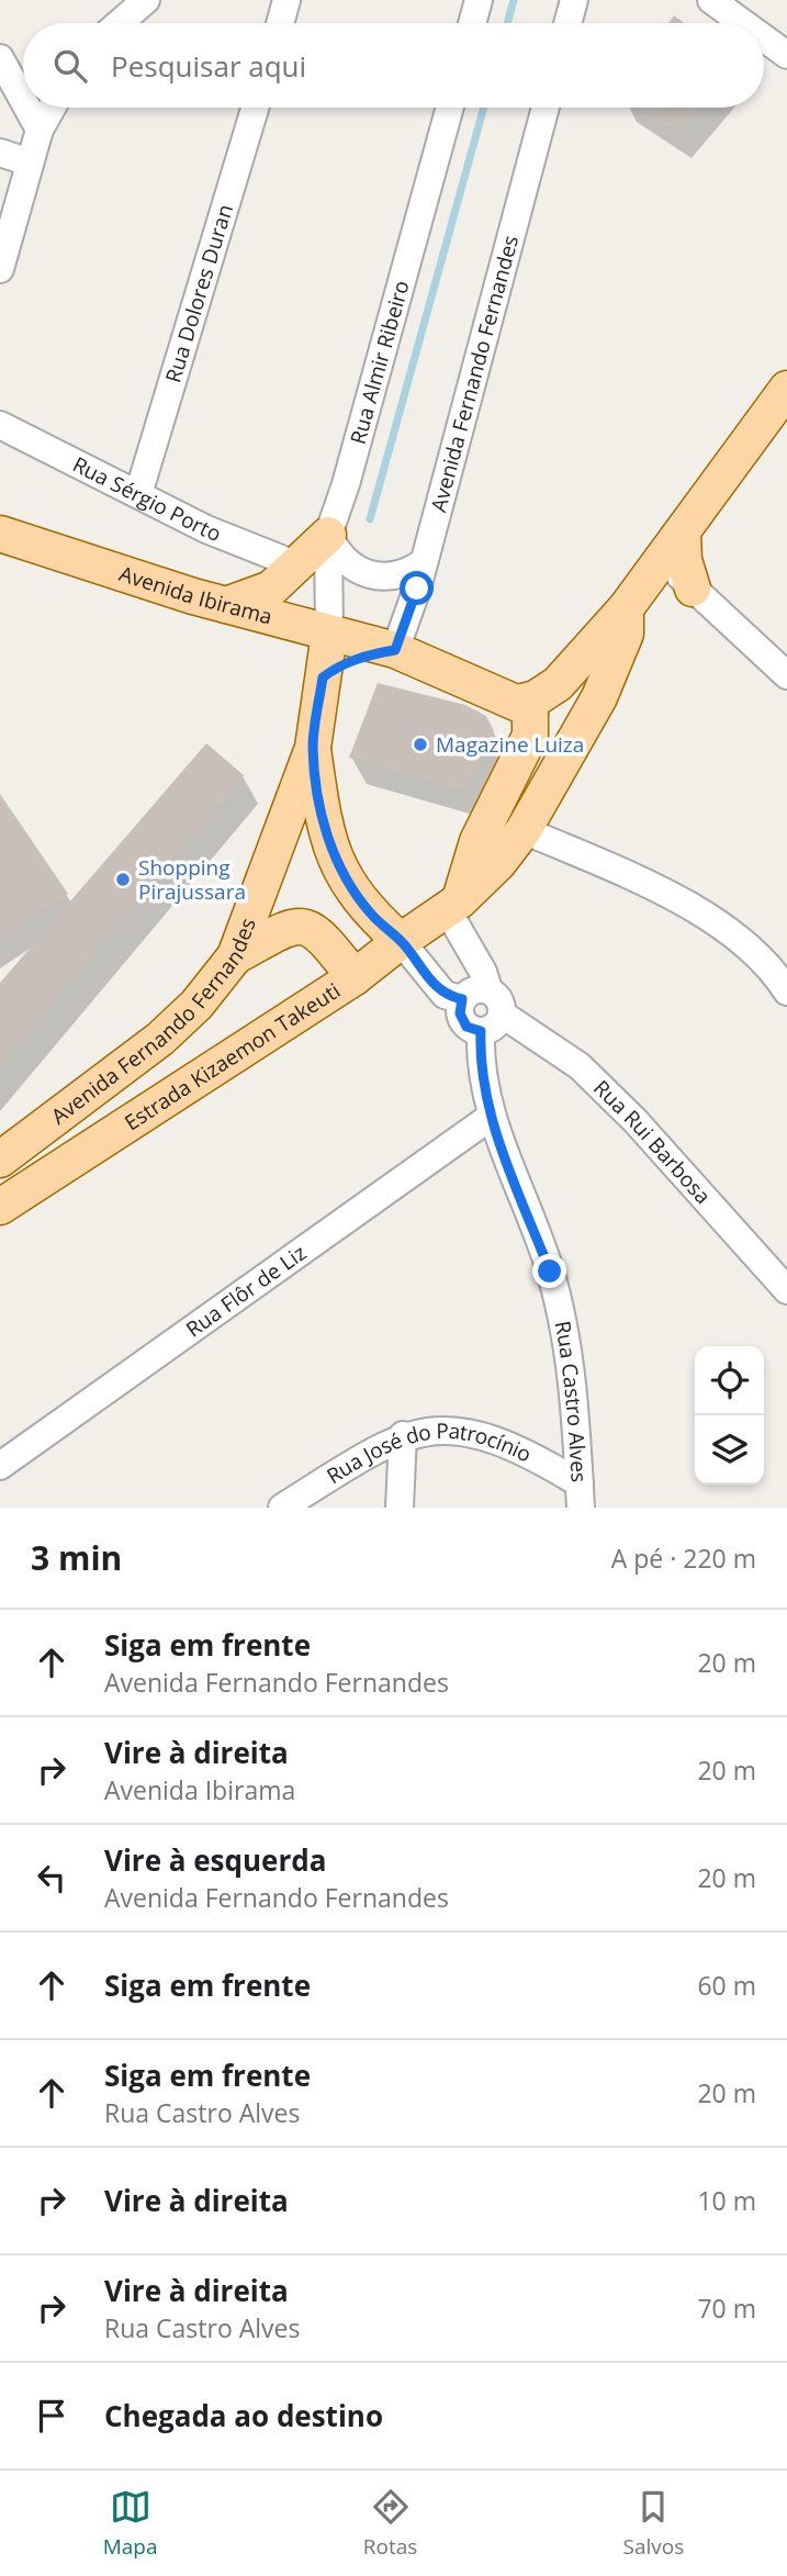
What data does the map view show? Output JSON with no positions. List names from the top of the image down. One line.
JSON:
{"streets":{"main road":["Avenida Fernando Fernandes","Avenida Ibirama","Estrada Kizaemon Takeuti"],"street":["Rua Dolores Duran","Rua Almir Ribeiro","Rua Sérgio Porto","Rua Rui Barbosa","Rua Flôr de Liz","Rua Castro Alves","Rua José do Patrocínio"]},"crossings":[["Rua Dolores Duran","Rua Sérgio Porto"],["Rua Almir Ribeiro","Avenida Fernando Fernandes"],["Rua Almir Ribeiro","Avenida Ibirama"],["Avenida Fernando Fernandes","Avenida Ibirama"],["Rua Rui Barbosa","Rua Castro Alves"],["Rua Flôr de Liz","Rua Castro Alves"],["Rua Castro Alves","Rua José do Patrocínio"]],"places":["Magazine Luiza","Shopping Pirajussara"],"page":{"search":"Pesquisar aqui","heading":["3 min","A pé · 220 m"],"list":[["Siga em frente","Avenida Fernando Fernandes","20 m"],["Vire à direita","Avenida Ibirama","20 m"],["Vire à esquerda","Avenida Fernando Fernandes","20 m"],["Siga em frente","60 m"],["Siga em frente","Rua Castro Alves","20 m"],["Vire à direita","10 m"],["Vire à direita","Rua Castro Alves","70 m"],"Chegada ao destino"],"nav":["Mapa","Rotas","Salvos"]}}
